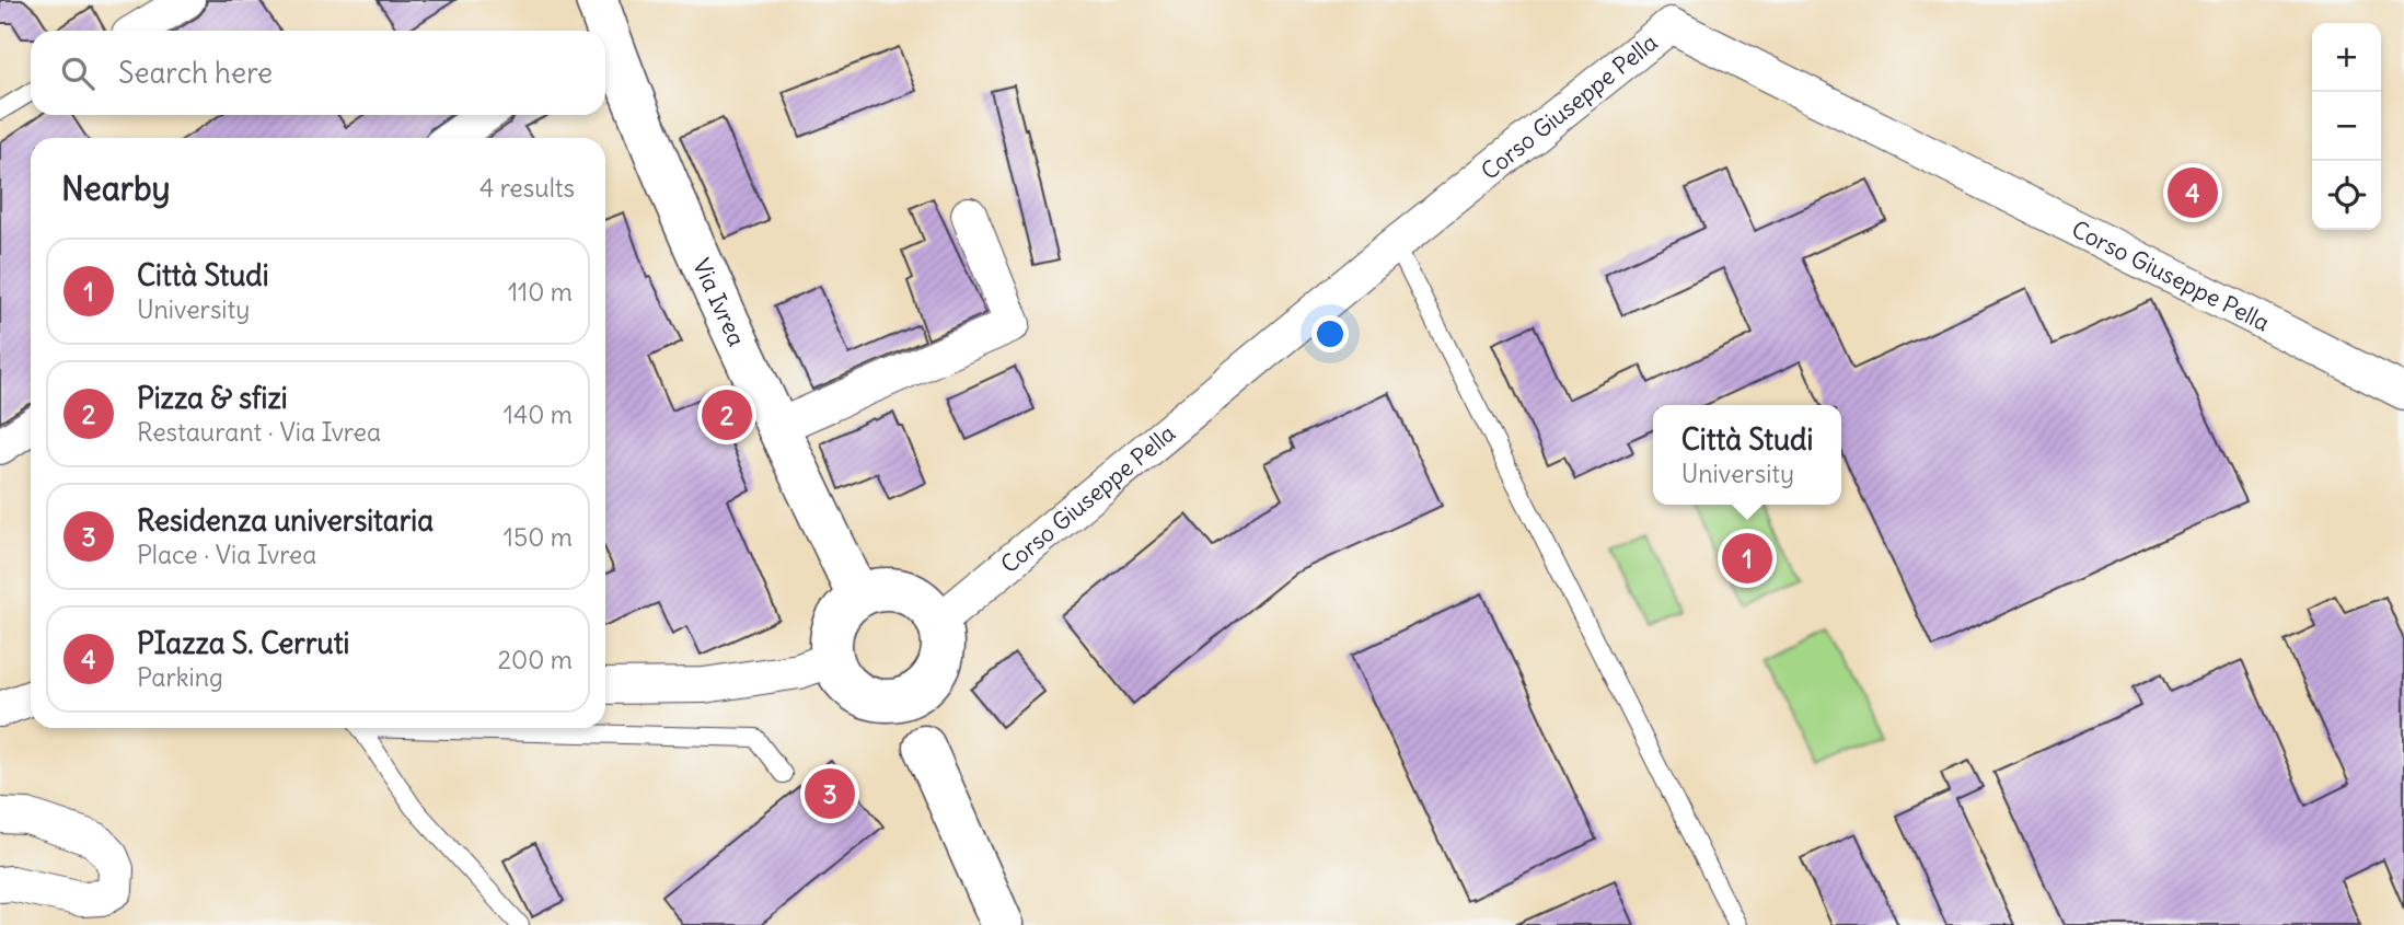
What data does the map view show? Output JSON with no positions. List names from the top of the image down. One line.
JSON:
{"streets":{"main road":["Via Ivrea"],"street":["Corso Giuseppe Pella"]},"page":{"map_buttons":["+","−"],"search":"Search here","heading":["Nearby","4 results"],"pins":["4","2","1","3"],"list":[{"mark":"1","name":"Città Studi","note":"University","value":"110 m"},{"mark":"2","name":"Pizza & sfizi","note":"Restaurant · Via Ivrea","value":"140 m"},{"mark":"3","name":"Residenza universitaria","note":"Place · Via Ivrea","value":"150 m"},{"mark":"4","name":"PIazza S. Cerruti","note":"Parking","value":"200 m"}],"popup":["Città Studi","University"]}}
